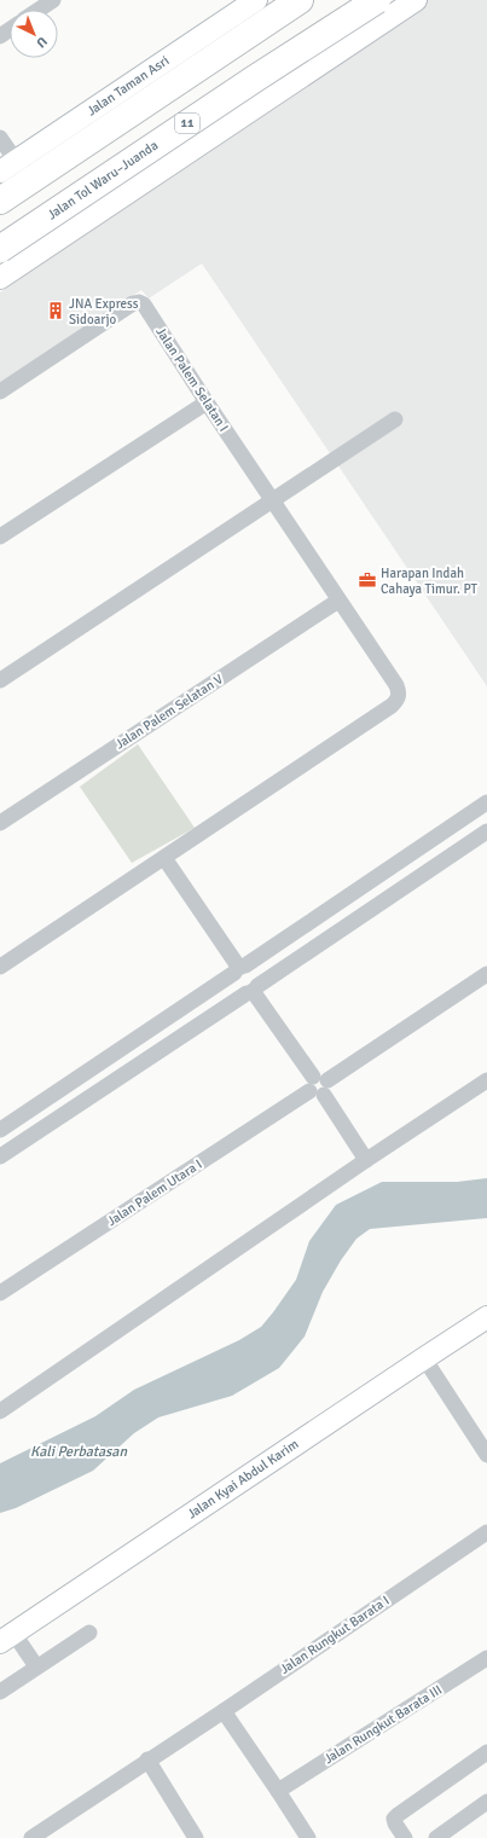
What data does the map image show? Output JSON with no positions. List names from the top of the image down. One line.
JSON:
{"streets":{"highway":["11","Jalan Tol Waru–Juanda"],"main road":["Jalan Taman Asri","Jalan Kyai Abdul Karim"],"street":["Jalan Palem Selatan I","Jalan Palem Selatan V","Jalan Palem Utara I","Jalan Rungkut Barata I","Jalan Rungkut Barata III"]},"crossings":[["Jalan Palem Selatan I","Jalan Palem Selatan V"]],"water":["Kali Perbatasan"],"places":{"building":["JNA Express Sidoarjo"],"office":["Harapan Indah Cahaya Timur. PT"]},"north":"bottom right"}
